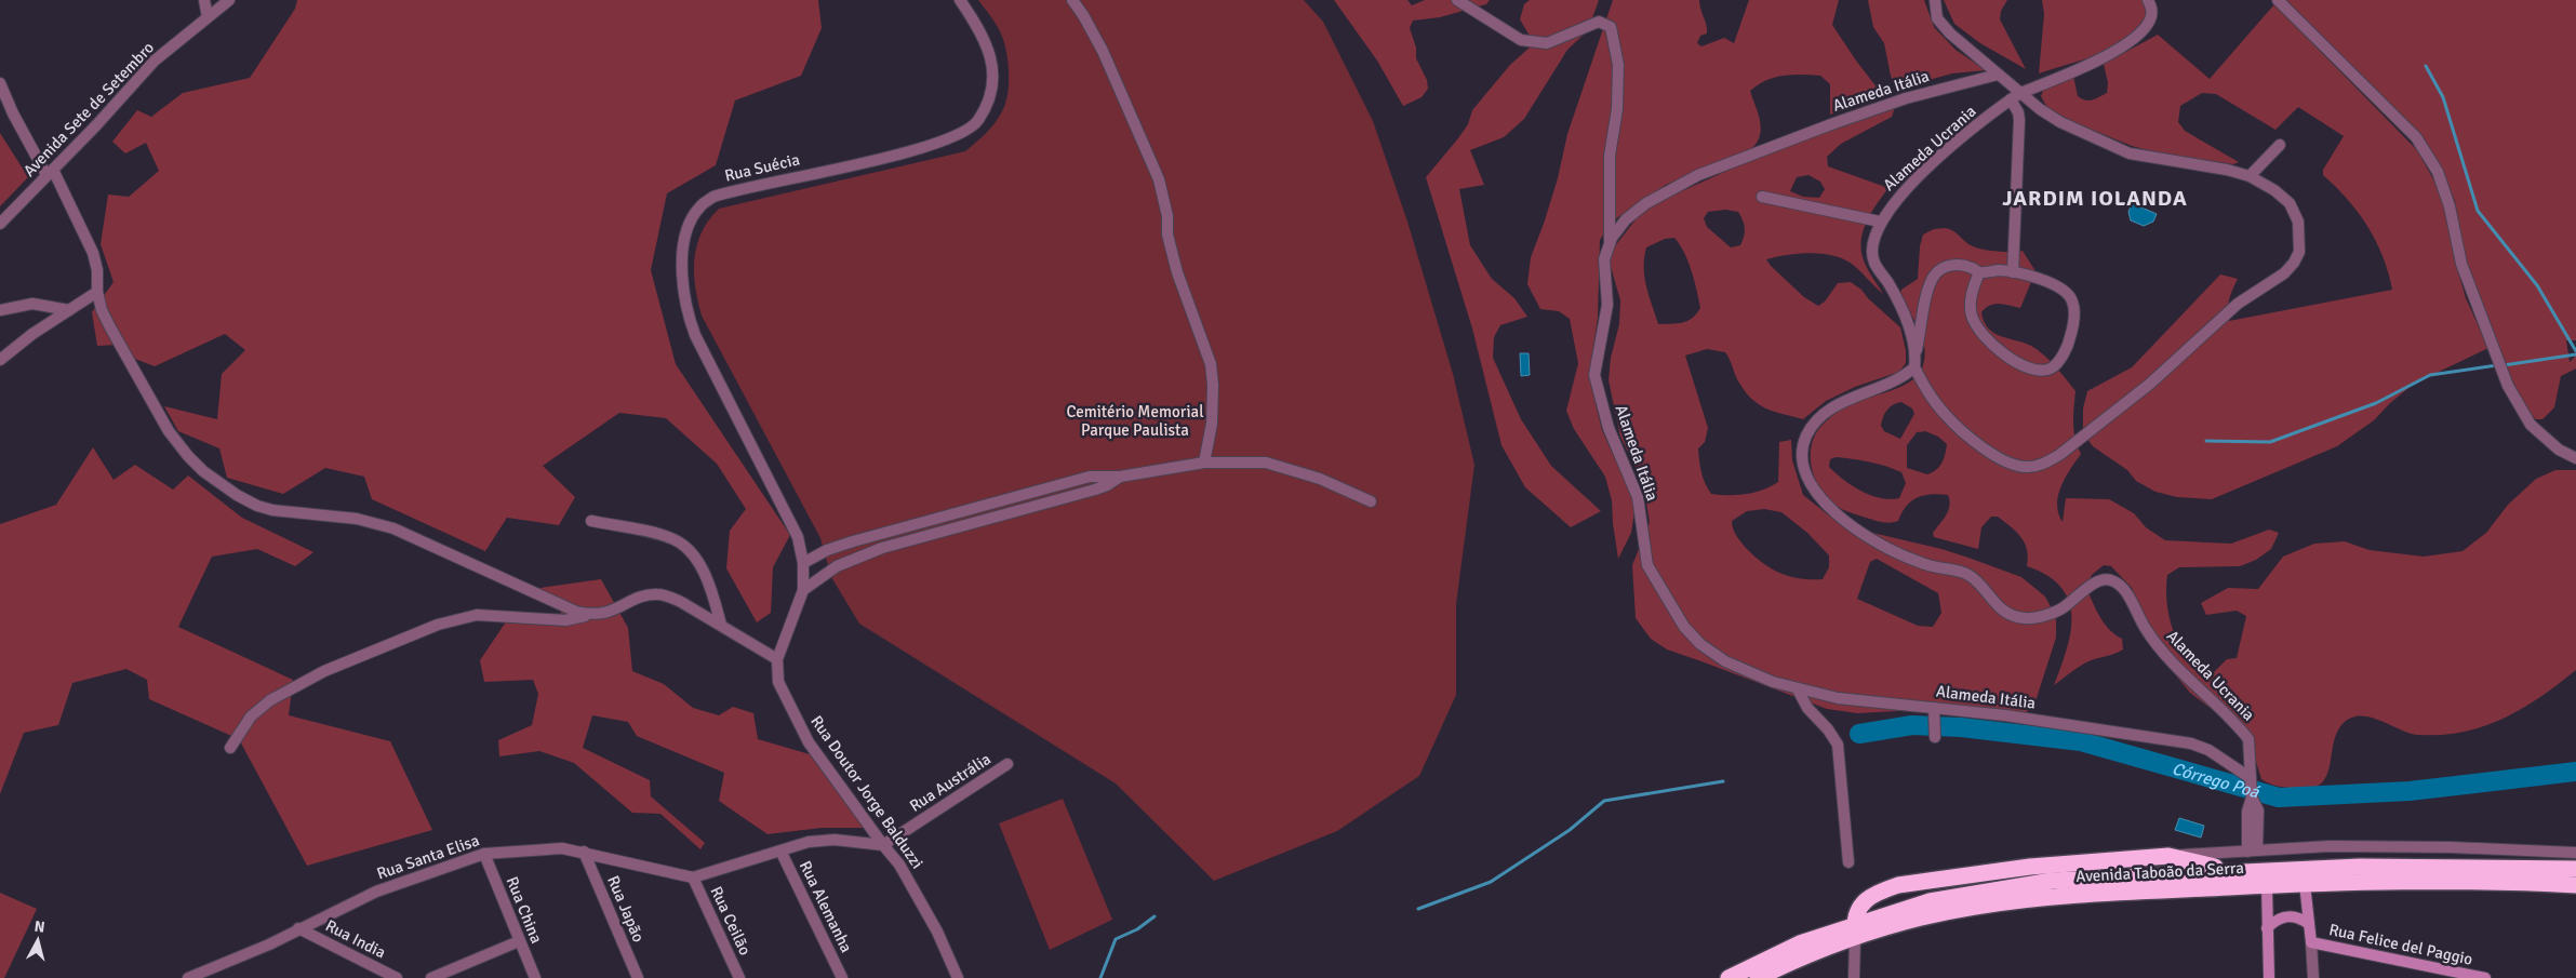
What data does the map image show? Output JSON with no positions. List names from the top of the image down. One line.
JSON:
{"streets":{"highway":["Avenida Taboão da Serra"],"street":["Alameda Itália","Avenida Sete de Setembro","Alameda Ucrania","Rua Suécia","Rua Austrália","Rua Doutor Jorge Balduzzi","Rua Santa Elisa","Rua Alemanha","Rua Japão","Rua China","Rua Ceilão","Rua India","Rua Felice del Paggio"]},"crossings":[["Alameda Itália","Alameda Ucrania"],["Rua Suécia","Rua Doutor Jorge Balduzzi"],["Rua Austrália","Rua Doutor Jorge Balduzzi"],["Rua Santa Elisa","Rua Japão"],["Rua Santa Elisa","Rua China"],["Rua Santa Elisa","Rua Ceilão"],["Rua Santa Elisa","Rua India"]],"districts":["JARDIM IOLANDA"],"water":["Córrego Poá"],"parks":["Cemitério Memorial Parque Paulista"],"north":"top"}
